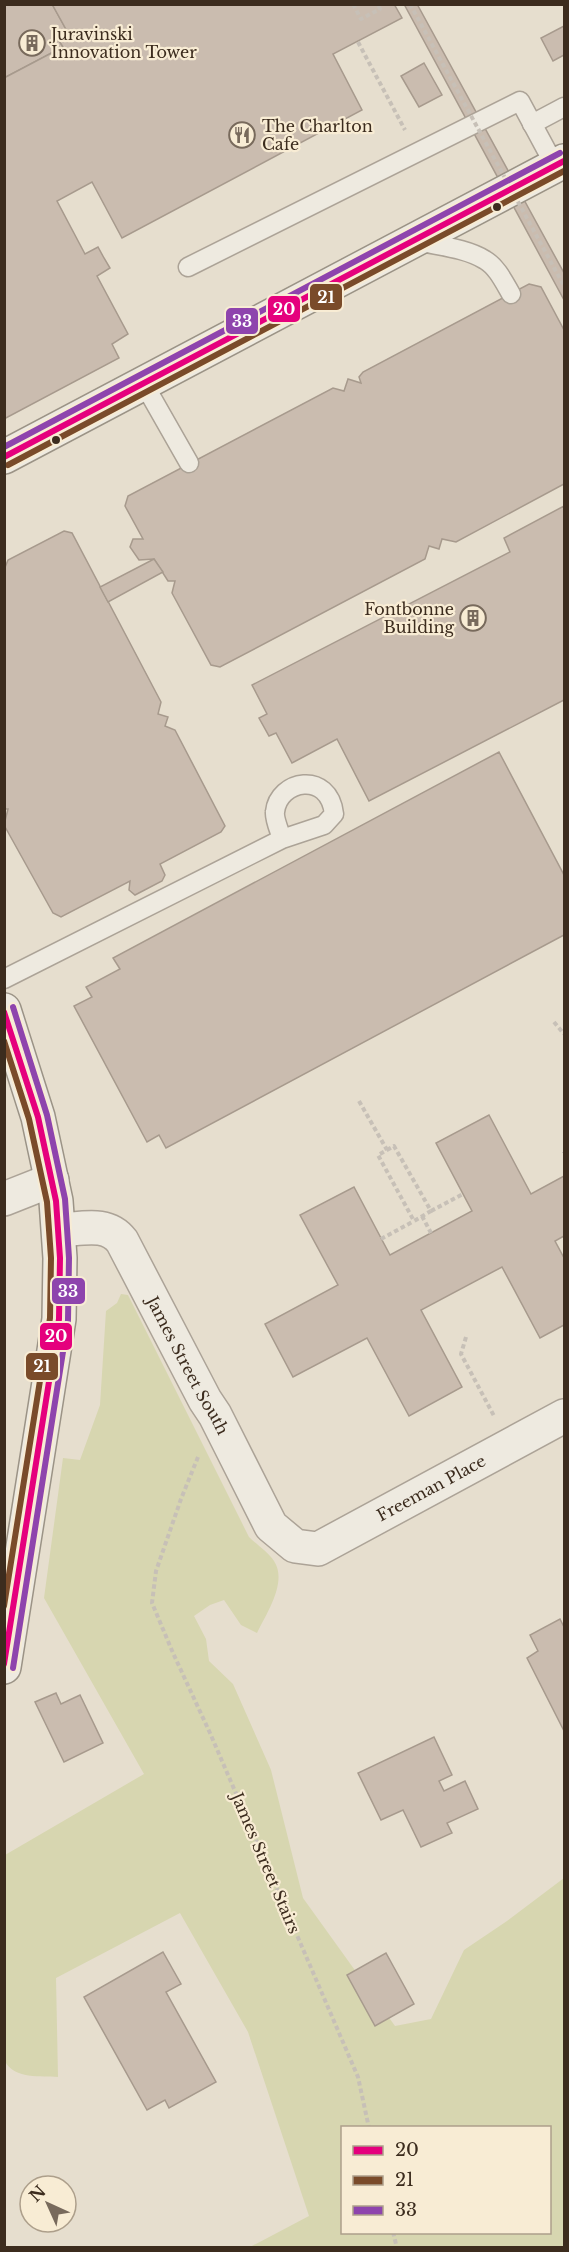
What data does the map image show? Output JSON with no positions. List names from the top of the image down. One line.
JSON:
{"streets":{"main road":["James Street South","Freeman Place"],"path":["James Street Stairs"]},"crossings":[["James Street South","Freeman Place"],["James Street South","James Street Stairs"]],"places":{"building":["Juravinski Innovation Tower","Fontbonne Building"],"restaurant":["The Charlton Cafe"]},"lines":["transit line 33","transit line 20","transit line 21"],"legend":["20","21","33"],"north":"top left"}
